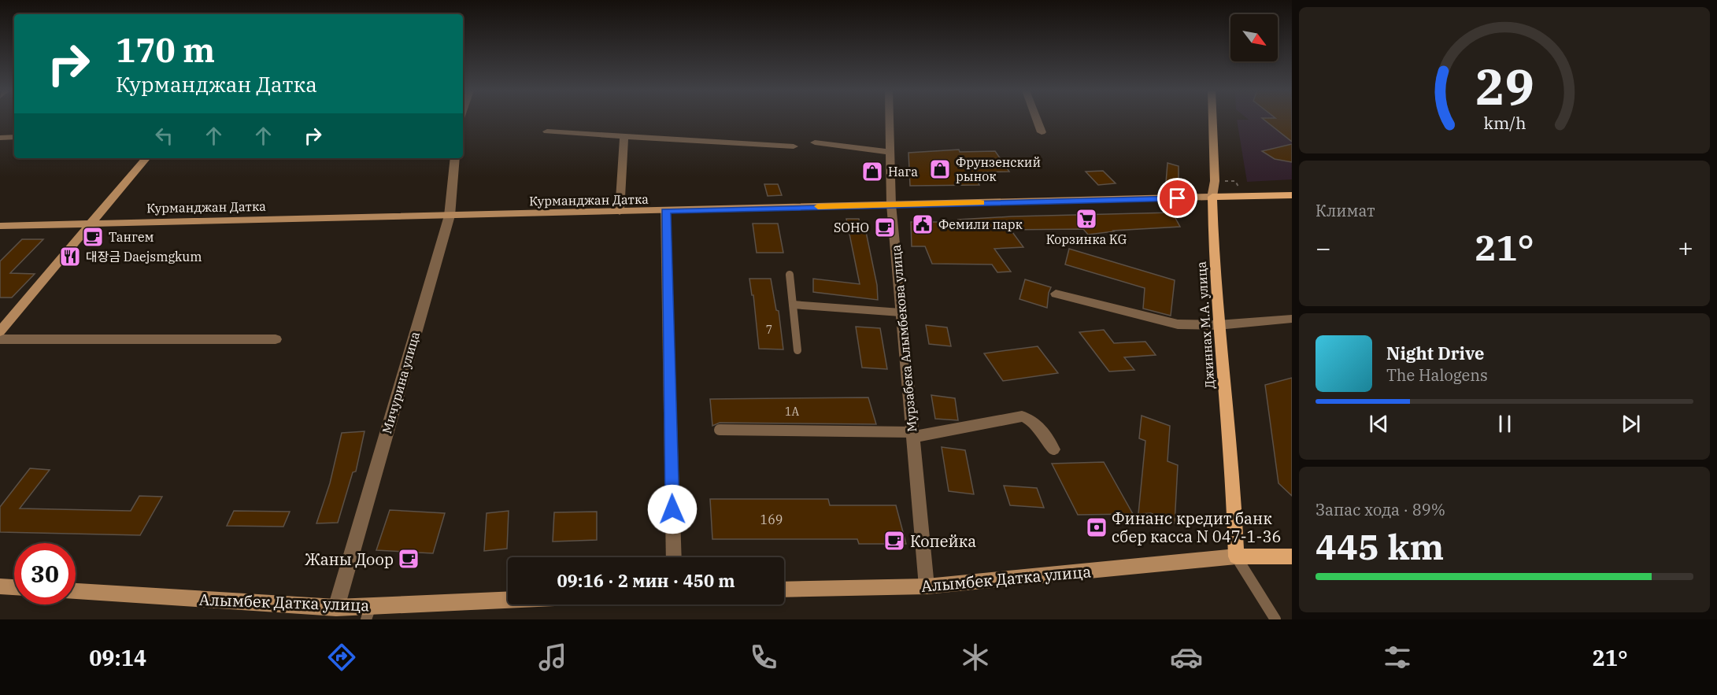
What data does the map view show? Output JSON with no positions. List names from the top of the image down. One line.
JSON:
{"streets":{"main road":["Курманджан Датка","Джиннах М.А. улица","Алымбек Датка улица"],"street":["Мурзабека Алымбекова улица","Мичурина улица"]},"crossings":[["Курманджан Датка","Джиннах М.А. улица"],["Курманджан Датка","Мурзабека Алымбекова улица"],["Курманджан Датка","Мичурина улица"],["Джиннах М.А. улица","Алымбек Датка улица"],["Мурзабека Алымбекова улица","Алымбек Датка улица"],["Мичурина улица","Алымбек Датка улица"]],"places":{"shop":["Фрунзенский рынок","Нага"],"supermarket":["Корзинка KG"],"public building":["Фемили парк"],"cafe":["SOHO","Тангем","Копейка","Жаны Доор"],"restaurant":["대장금 Daejsmgkum"],"bank":["Финанс кредит банк сбер касса N 047-1-36"]},"house_numbers":["7","1А","169"],"north":"bottom right","page":{"turn":["170 m","Курманджан Датка"],"tile":["Климат",["Запас хода · 89%","445 km"]],"heat":["−","21°","+"],"song":["Night Drive","The Halogens"],"limit":"30","trip":"09:16 · 2 мин · 450 m","tabs":["09:14","21°"],"gauge":["29","km/h"]}}
